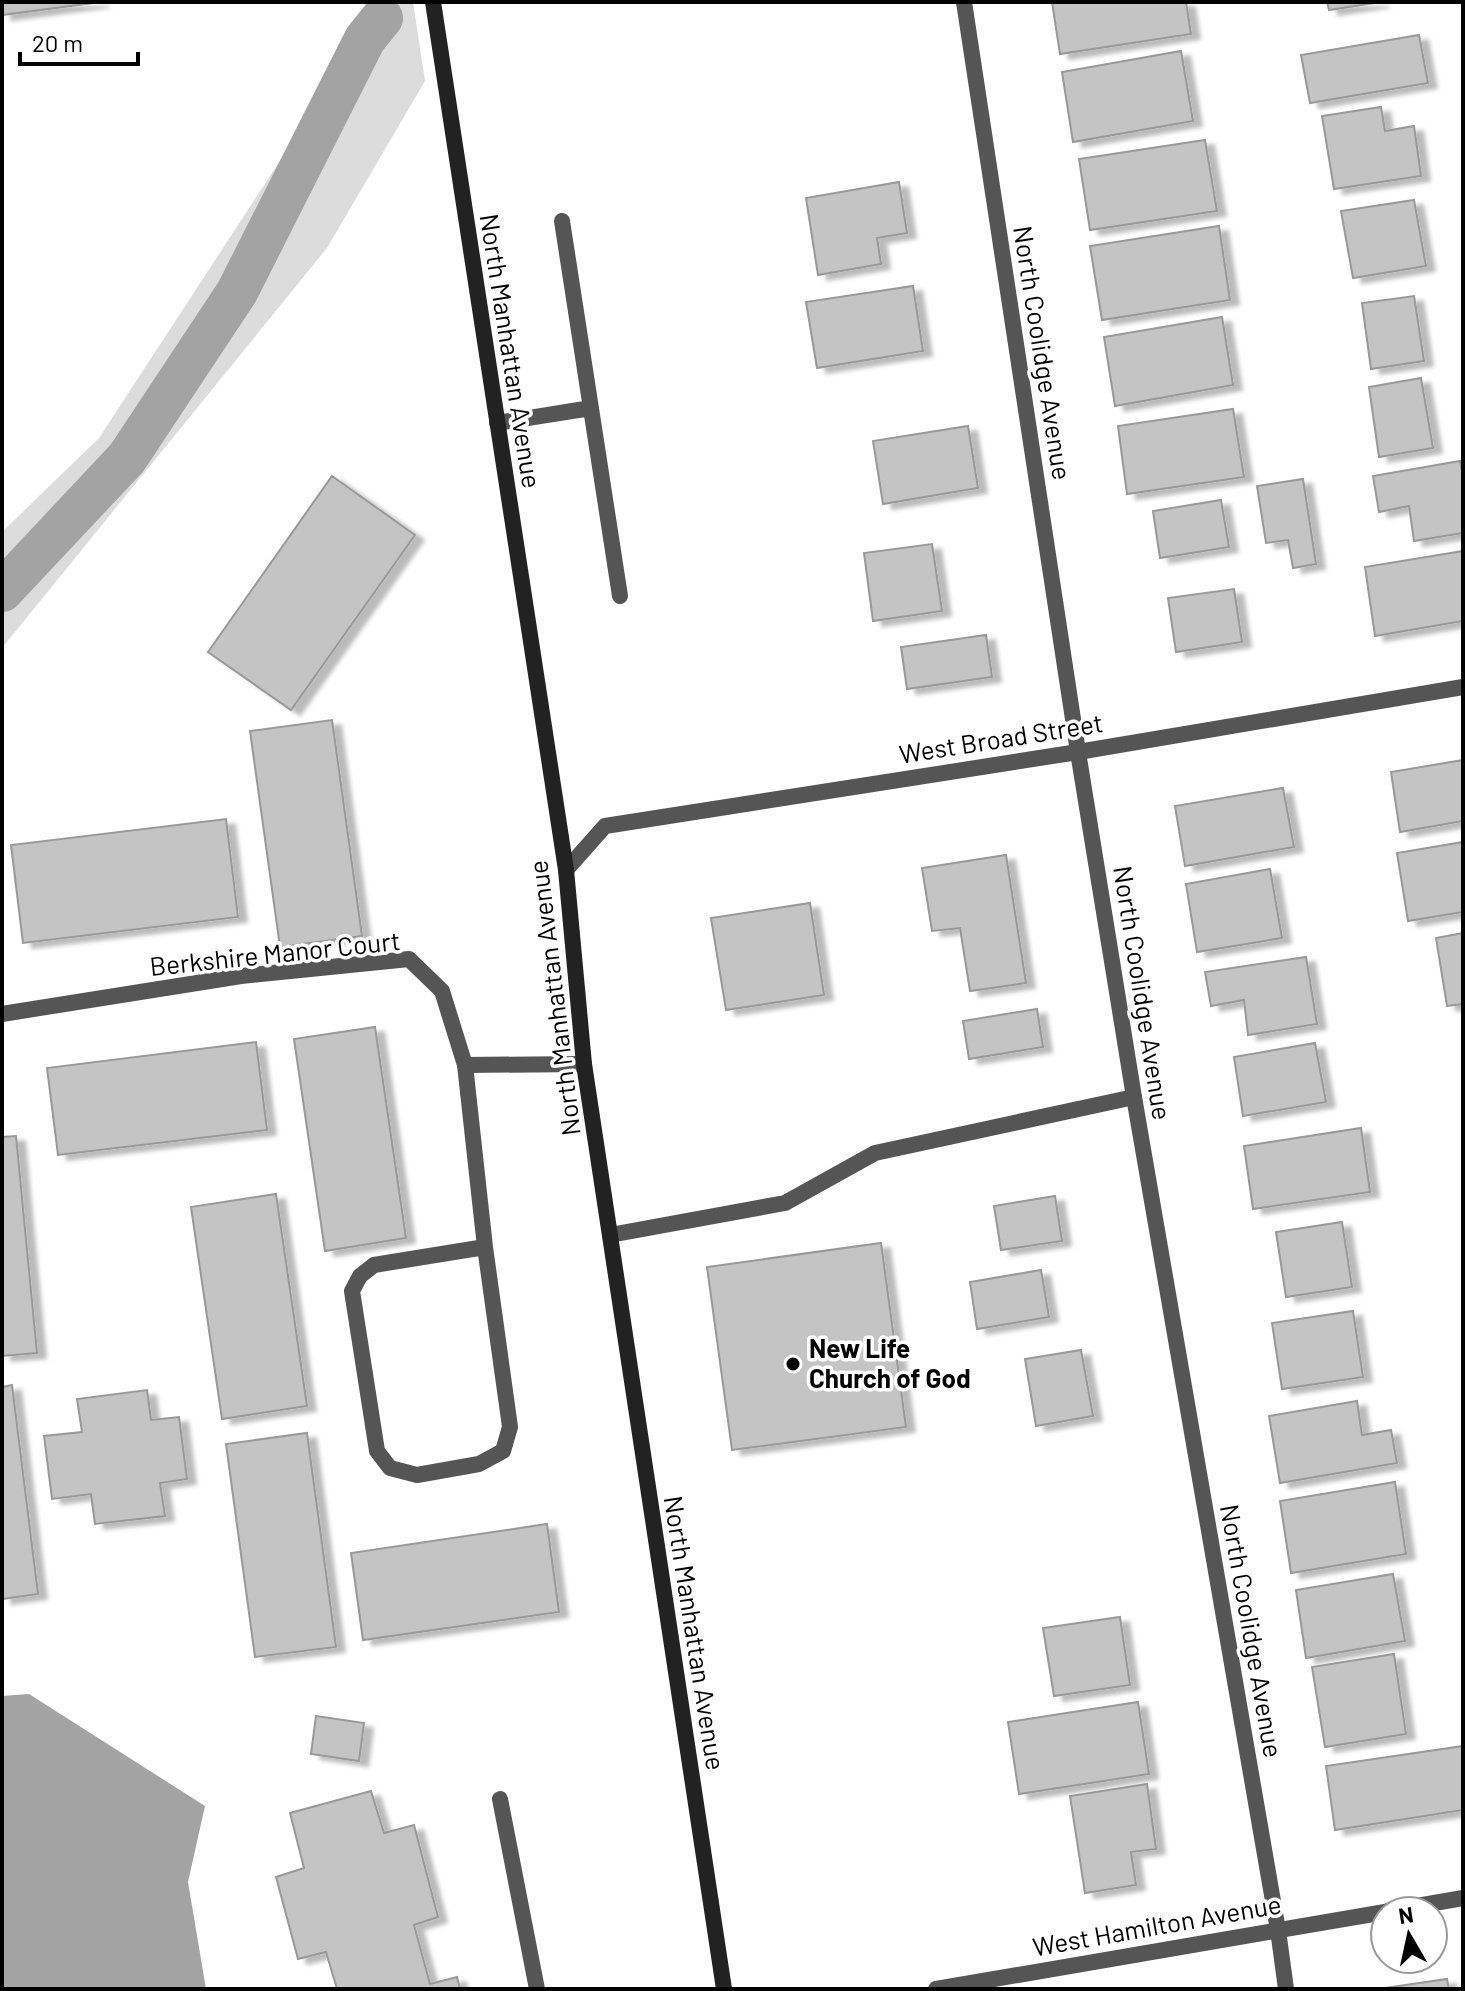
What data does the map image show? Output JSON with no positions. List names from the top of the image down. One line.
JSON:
{"streets":{"street":["North Manhattan Avenue","North Coolidge Avenue","West Broad Street","Berkshire Manor Court","West Hamilton Avenue"]},"crossings":[["North Manhattan Avenue","West Broad Street"],["North Coolidge Avenue","West Broad Street"],["North Coolidge Avenue","West Hamilton Avenue"]],"places":["New Life Church of God"],"scale_bar":"20 m","north":"top"}
